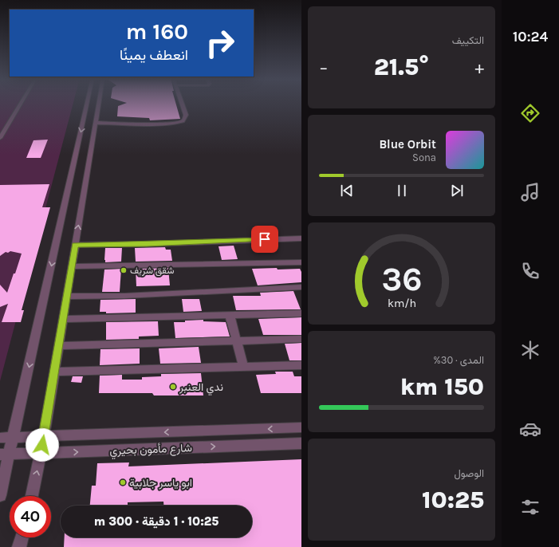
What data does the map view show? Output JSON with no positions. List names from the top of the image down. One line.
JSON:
{"streets":{"street":["شارع مأمون بحيري"]},"places":["شقق شريف","ندي العنبر","ابو ياسر جلابية"],"page":{"tabs":"10:24","tile":["التكييف",["المدى · 30%","150 km"],["الوصول","10:25"]],"turn":["160 m","انعطف يمينًا"],"heat":["−","21.5°","+"],"song":["Blue Orbit","Sona"],"limit":"40","trip":"10:25 · 1 دقيقة · 300 m","gauge":["36","km/h"]}}
